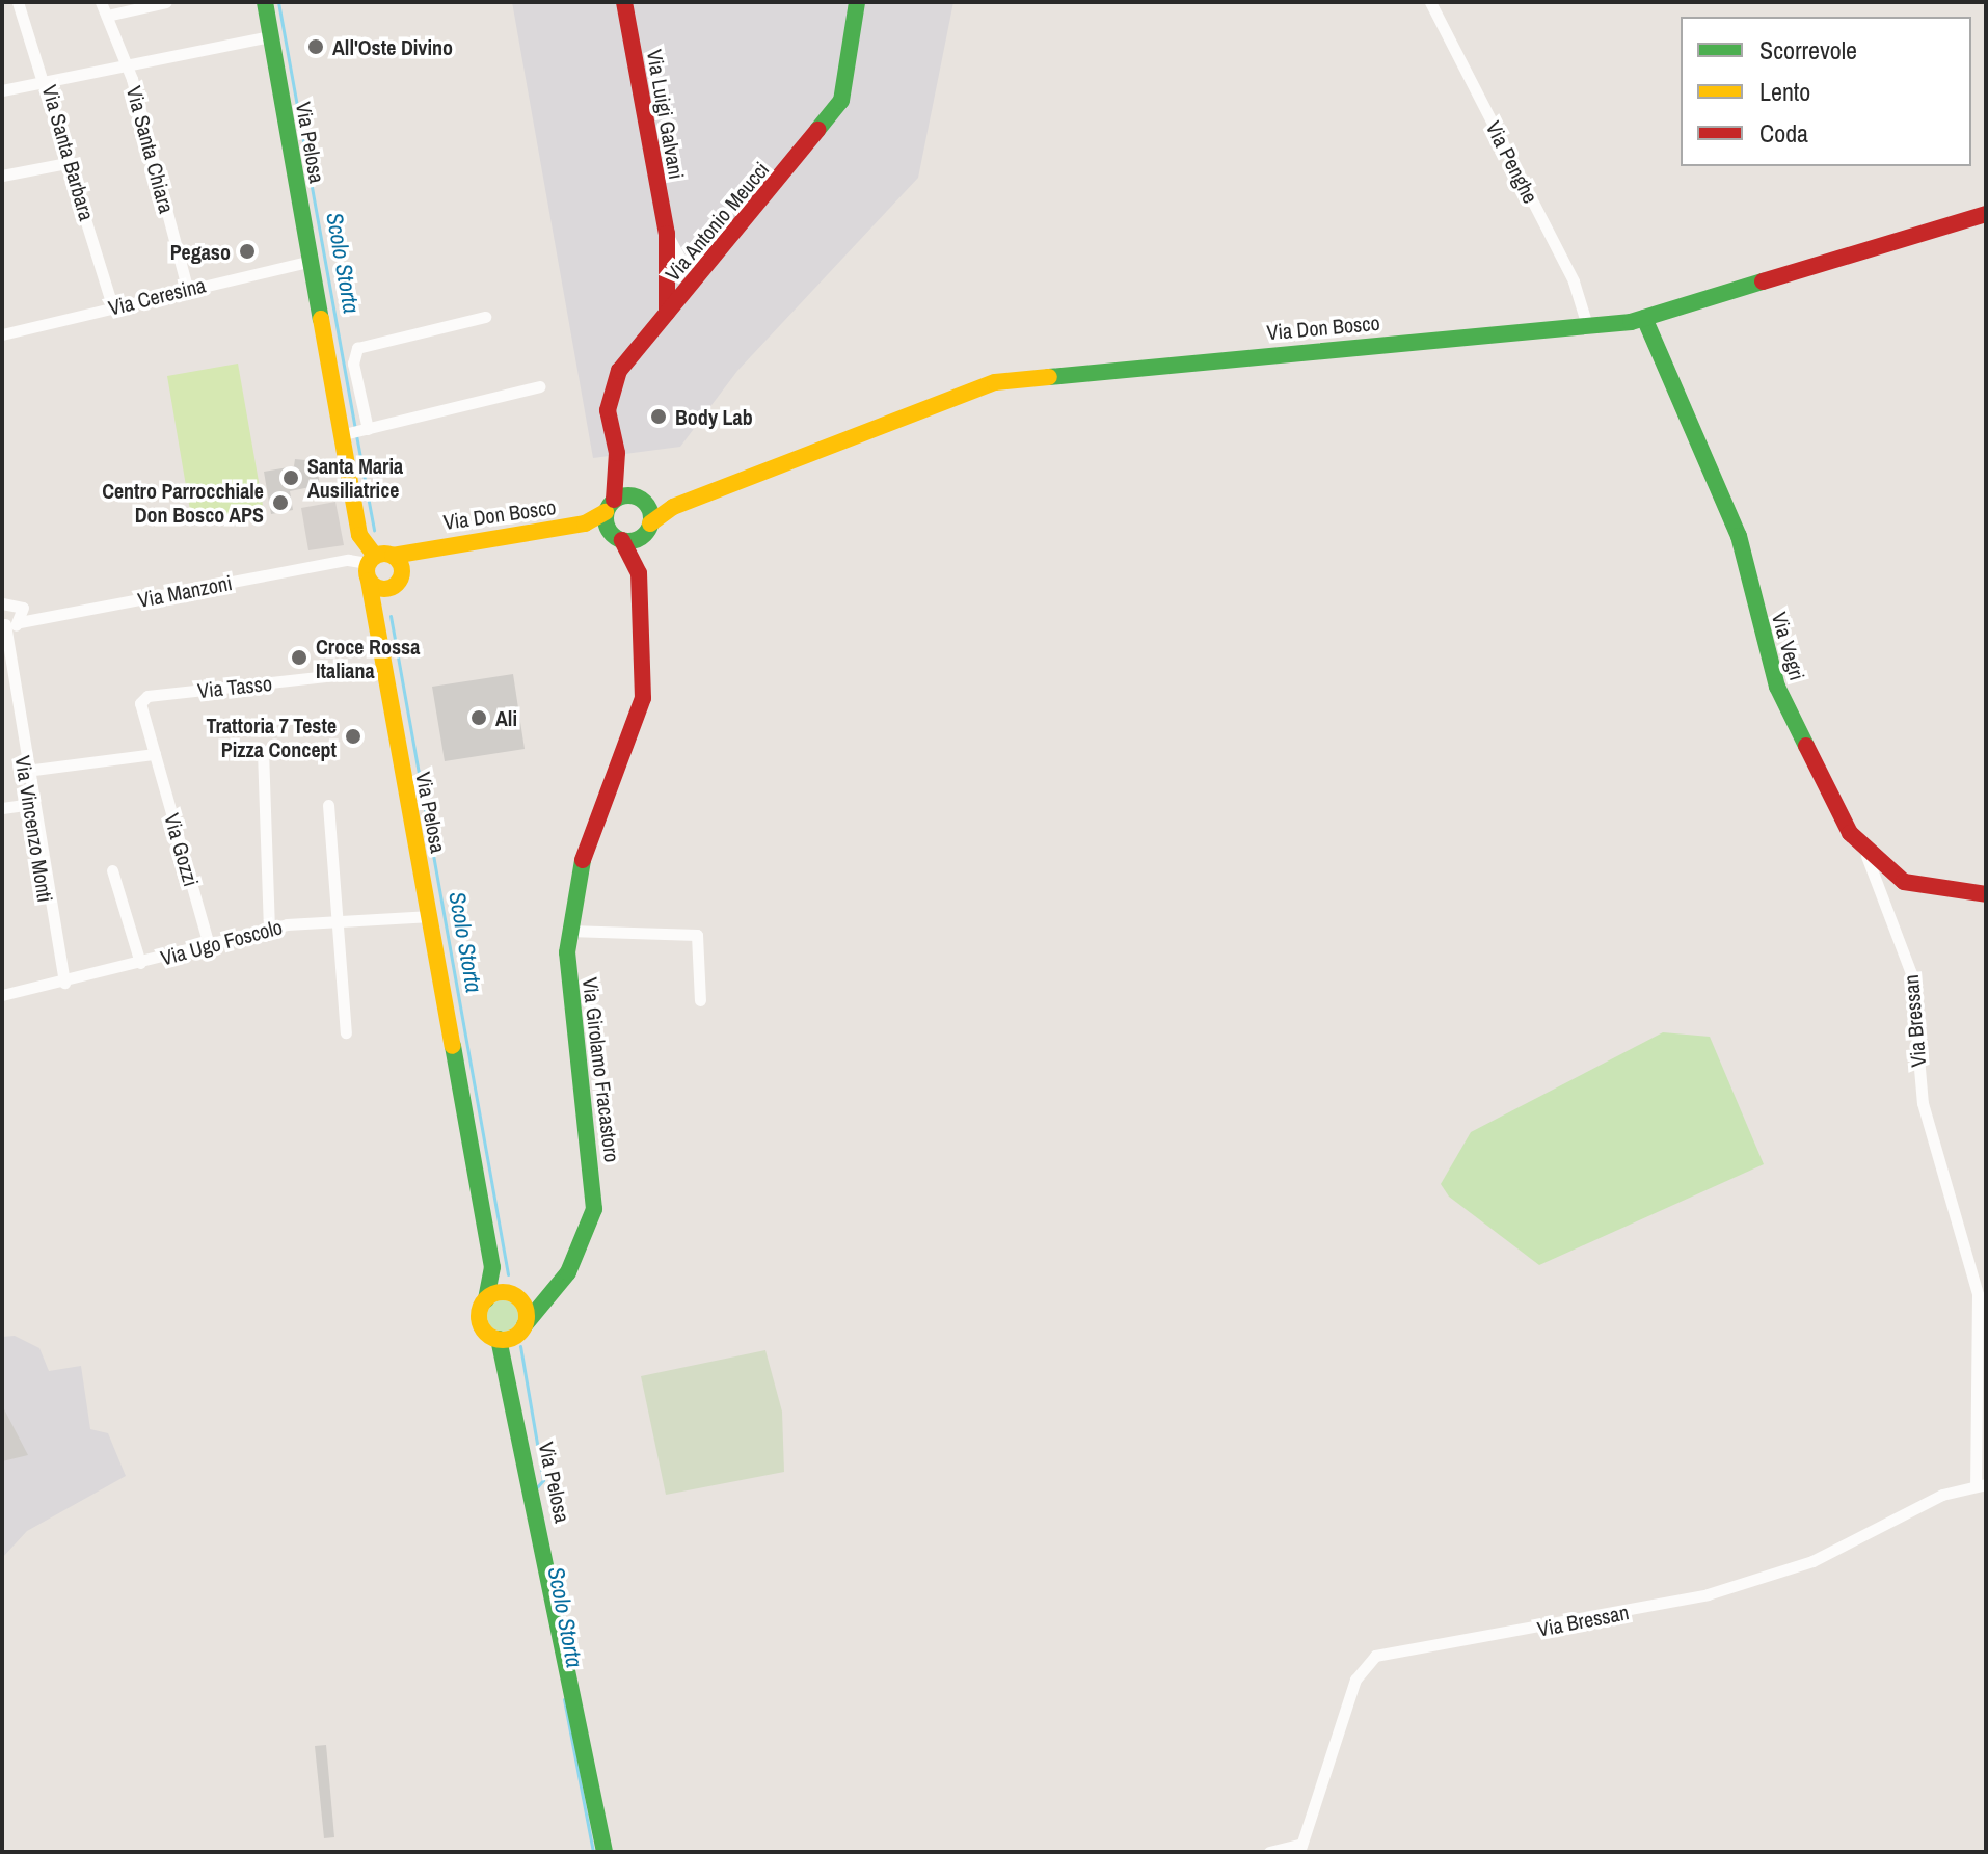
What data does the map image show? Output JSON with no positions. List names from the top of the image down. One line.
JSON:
{"streets":{"main road":["Via Luigi Galvani","Via Pelosa","Via Antonio Meucci","Via Don Bosco","Via Vegri","Via Girolamo Fracastoro"],"street":["Via Santa Chiara","Via Santa Barbara","Via Penghe","Via Ceresina","Via Manzoni","Via Tasso","Via Vincenzo Monti","Via Gozzi","Via Ugo Foscolo","Via Bressan"]},"crossings":[["Via Luigi Galvani","Via Antonio Meucci"],["Via Pelosa","Via Ceresina"],["Via Pelosa","Via Don Bosco"],["Via Pelosa","Via Manzoni"],["Via Pelosa","Via Tasso"],["Via Pelosa","Via Ugo Foscolo"],["Via Pelosa","Via Girolamo Fracastoro"],["Via Santa Chiara","Via Ceresina"],["Via Santa Barbara","Via Ceresina"],["Via Penghe","Via Don Bosco"],["Via Antonio Meucci","Via Don Bosco"],["Via Don Bosco","Via Manzoni"],["Via Don Bosco","Via Vegri"],["Via Don Bosco","Via Girolamo Fracastoro"],["Via Manzoni","Via Vincenzo Monti"],["Via Vegri","Via Bressan"],["Via Tasso","Via Gozzi"],["Via Vincenzo Monti","Via Ugo Foscolo"],["Via Gozzi","Via Ugo Foscolo"]],"water":["Scolo Storta"],"places":["All'Oste Divino","Pegaso","Body Lab","Santa Maria Ausiliatrice","Centro Parrocchiale Don Bosco APS","Croce Rossa Italiana","Ali","Trattoria 7 Teste Pizza Concept"],"legend":["Scorrevole","Lento","Coda"]}
